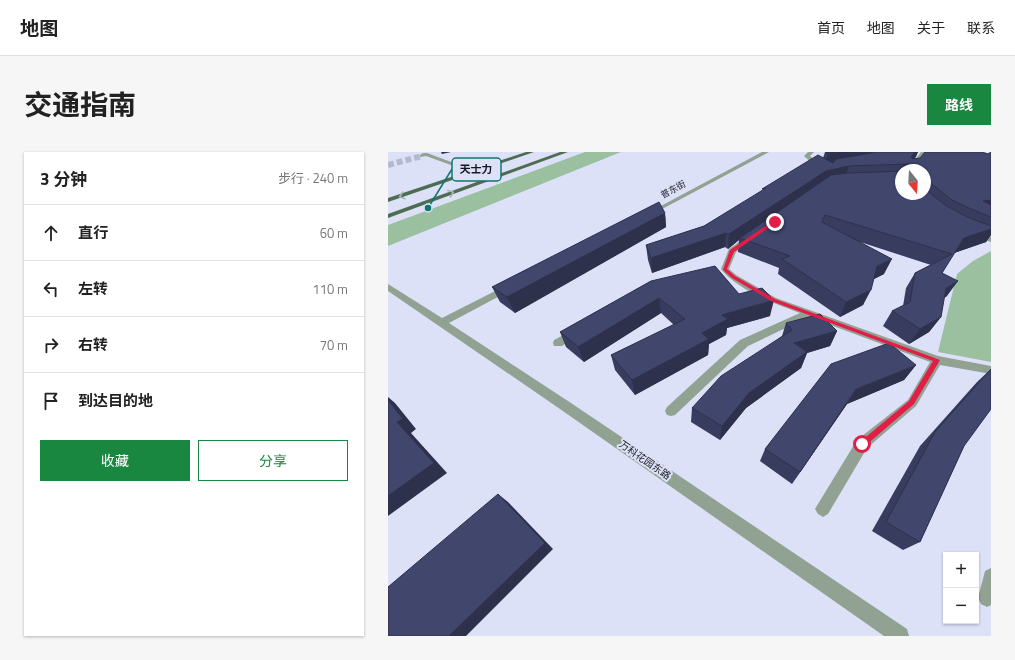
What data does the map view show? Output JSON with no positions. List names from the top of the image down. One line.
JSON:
{"streets":{"street":["普东街","万科花园东路"]},"places":["天士力"],"north":"bottom","page":{"header":"地图","nav":["首页","地图","关于","联系"],"title":"交通指南","buttons":["路线",["收藏","分享"]],"heading":["3 分钟","步行 · 240 m"],"list":[["直行","60 m"],["左转","110 m"],["右转","70 m"],"到达目的地"],"map_buttons":["+","−"]}}
